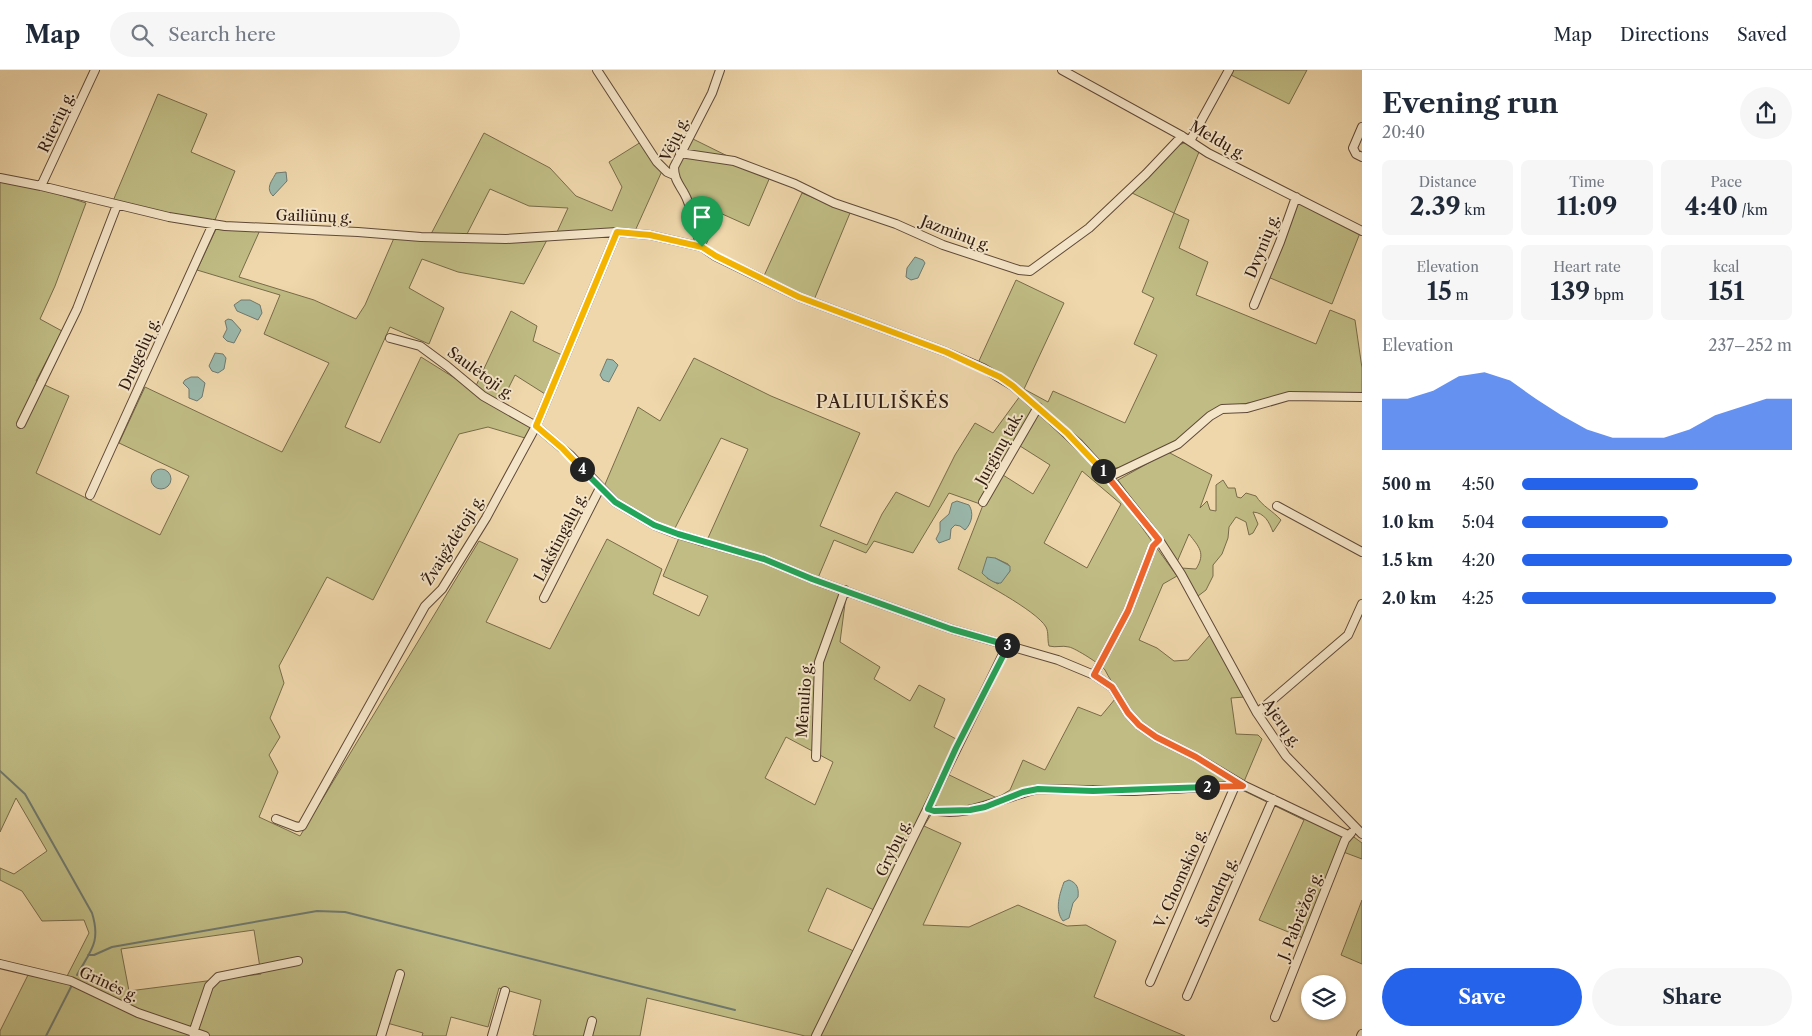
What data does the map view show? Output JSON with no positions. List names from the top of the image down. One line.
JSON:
{"streets":{"street":["Riterių g.","Vėjų g.","Meldų g.","Gailiūnų g.","Jazminų g.","Dvynių g.","Drugelių g.","Saulėtoji g.","Jurginų tak.","Lakštingalų g.","Žvaigždėtoji g.","Mėnulio g.","Ajerų g.","Grybų g.","V. Chomskio g.","Švendrų g.","J. Pabrėžos g.","Grinės g."]},"crossings":[["Riterių g.","Gailiūnų g."],["Vėjų g.","Gailiūnų g."],["Vėjų g.","Jazminų g."],["Meldų g.","Jazminų g."],["Meldų g.","Dvynių g."],["Gailiūnų g.","Drugelių g."],["Gailiūnų g.","Jurginų tak."],["Gailiūnų g.","Žvaigždėtoji g."],["Gailiūnų g.","Ajerų g."],["Saulėtoji g.","Lakštingalų g."],["Saulėtoji g.","Žvaigždėtoji g."],["Saulėtoji g.","Mėnulio g."],["Saulėtoji g.","Grybų g."],["Saulėtoji g.","V. Chomskio g."],["Jurginų tak.","Ajerų g."],["Ajerų g.","J. Pabrėžos g."]],"districts":["PALIULIŠKĖS"],"page":{"header":"Map","search":"Search here","nav":["Map","Directions","Saved"],"heading":["Evening run","20:40"],"stats":[["Distance","2.39 km"],["Time","11:09"],["Pace","4:40 /km"],["Elevation","15 m"],["Heart rate","139 bpm"],["kcal","151"]],"chart":["Elevation","237–252 m"],"pins":["4","1","3","2"],"list":[{"name":"500 m","note":"4:50"},{"name":"1.0 km","note":"5:04"},{"name":"1.5 km","note":"4:20"},{"name":"2.0 km","note":"4:25"}],"buttons":["Save","Share"]}}
